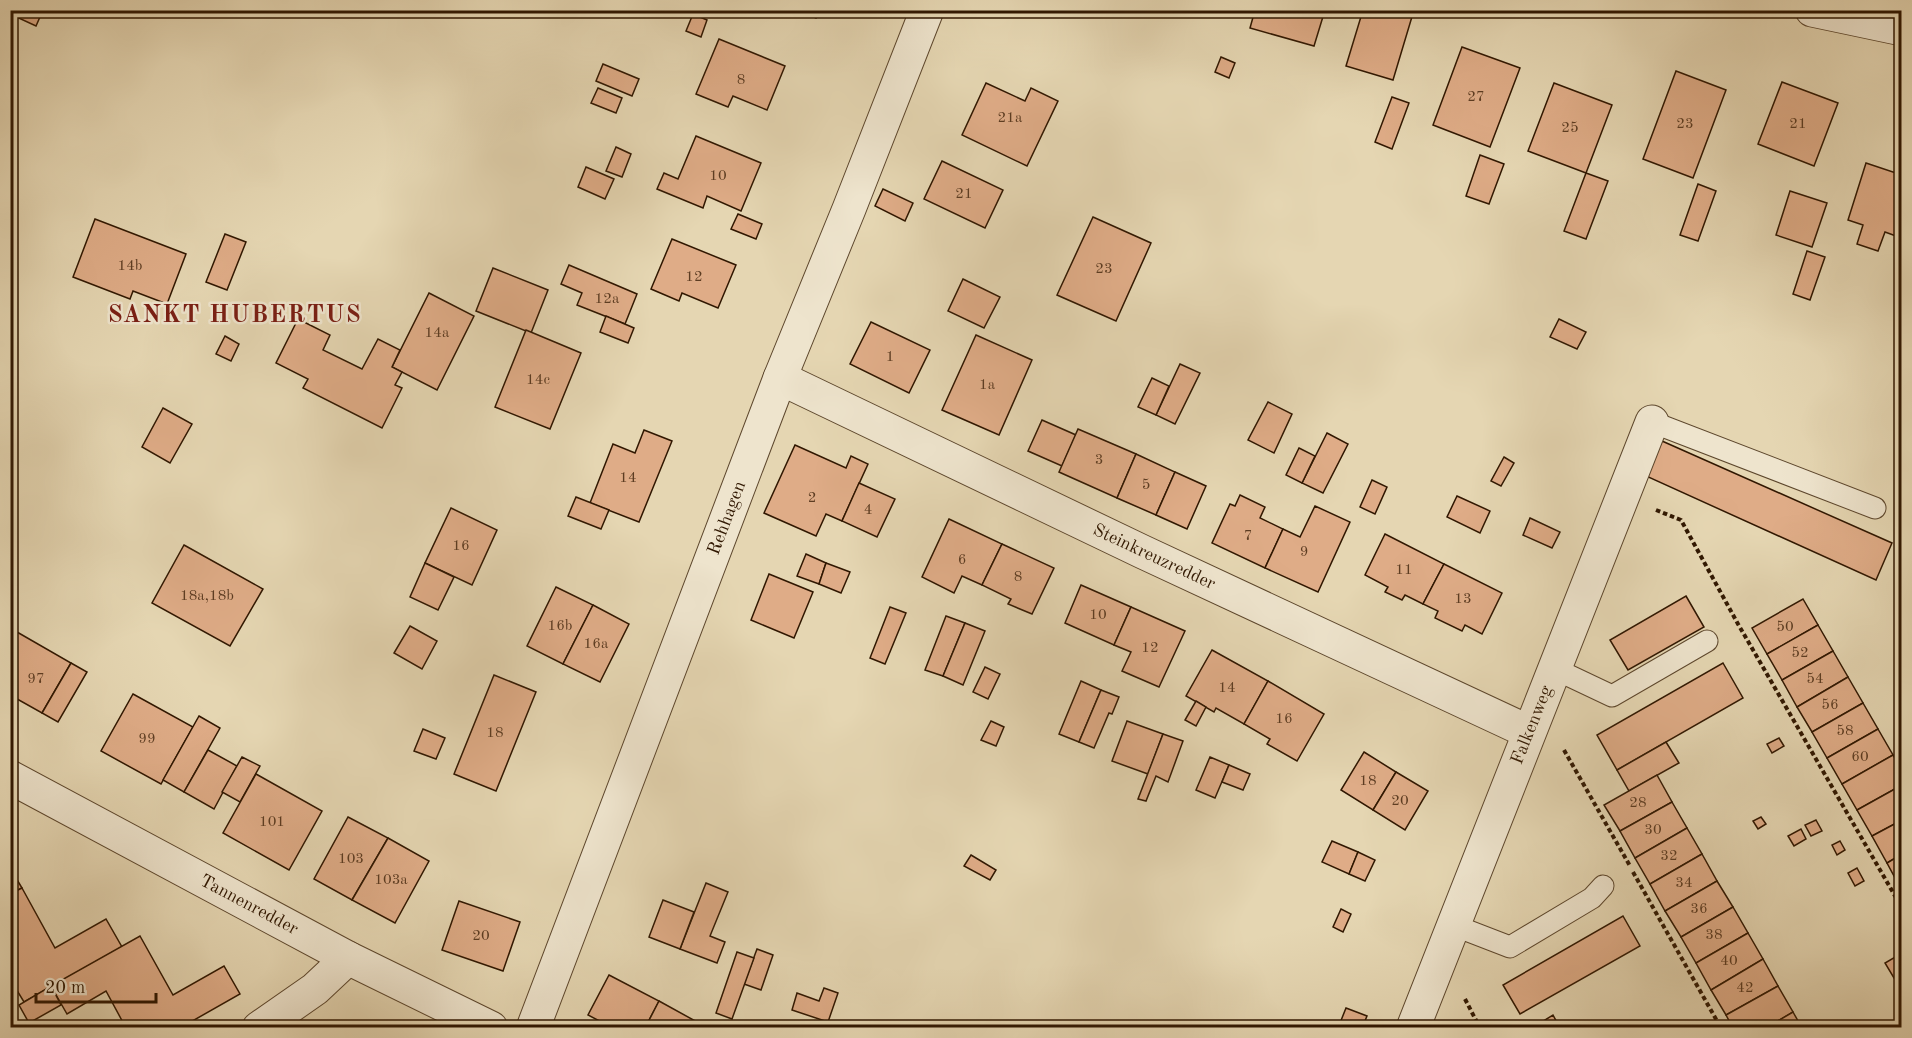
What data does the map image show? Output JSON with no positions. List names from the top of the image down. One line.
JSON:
{"streets":{"street":["Rehhagen","Steinkreuzredder","Falkenweg","Tannenredder"]},"crossings":[["Rehhagen","Steinkreuzredder"],["Steinkreuzredder","Falkenweg"]],"districts":["SANKT HUBERTUS"],"house_numbers":["8","27","21a","23","21","25","10","21","14b","23","12","12a","14a","1","14c","1a","3","14","5","2","4","7","16","9","6","11","8","18a,18b","13","10","16b","50","16a","12","52","97","54","14","56","16","58","18","99","60","18","20","28","101","30","32","103","103a","34","36","38","20","40","42"],"scale_bar":"20 m"}
